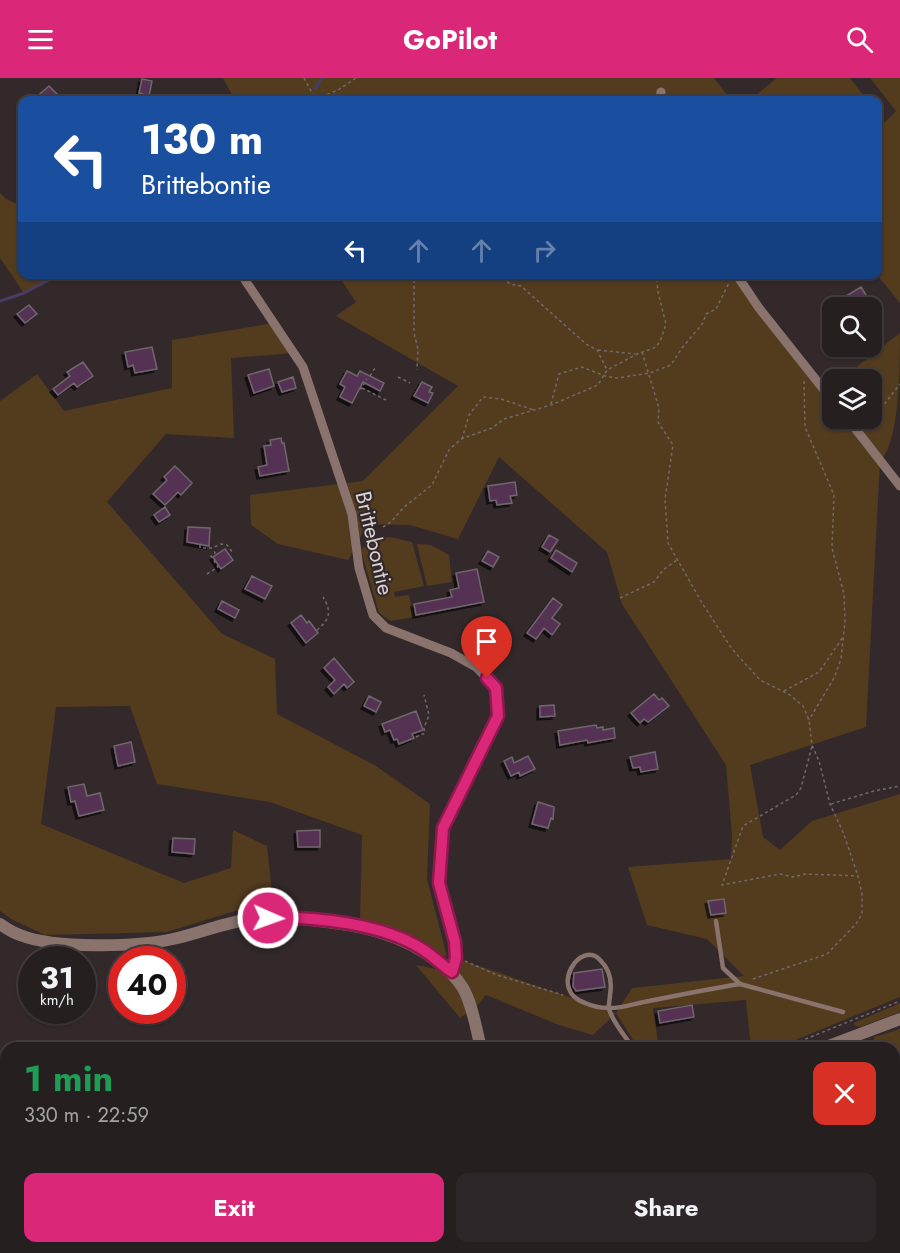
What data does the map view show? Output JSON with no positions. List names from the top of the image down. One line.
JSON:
{"streets":{"street":["Brittebontie"]},"page":{"header":"GoPilot","turn":["130 m","Brittebontie"],"speed":"31 km/h","limit":"40","heading":["1 min","330 m · 22:59"],"buttons":["Exit","Share"]}}
